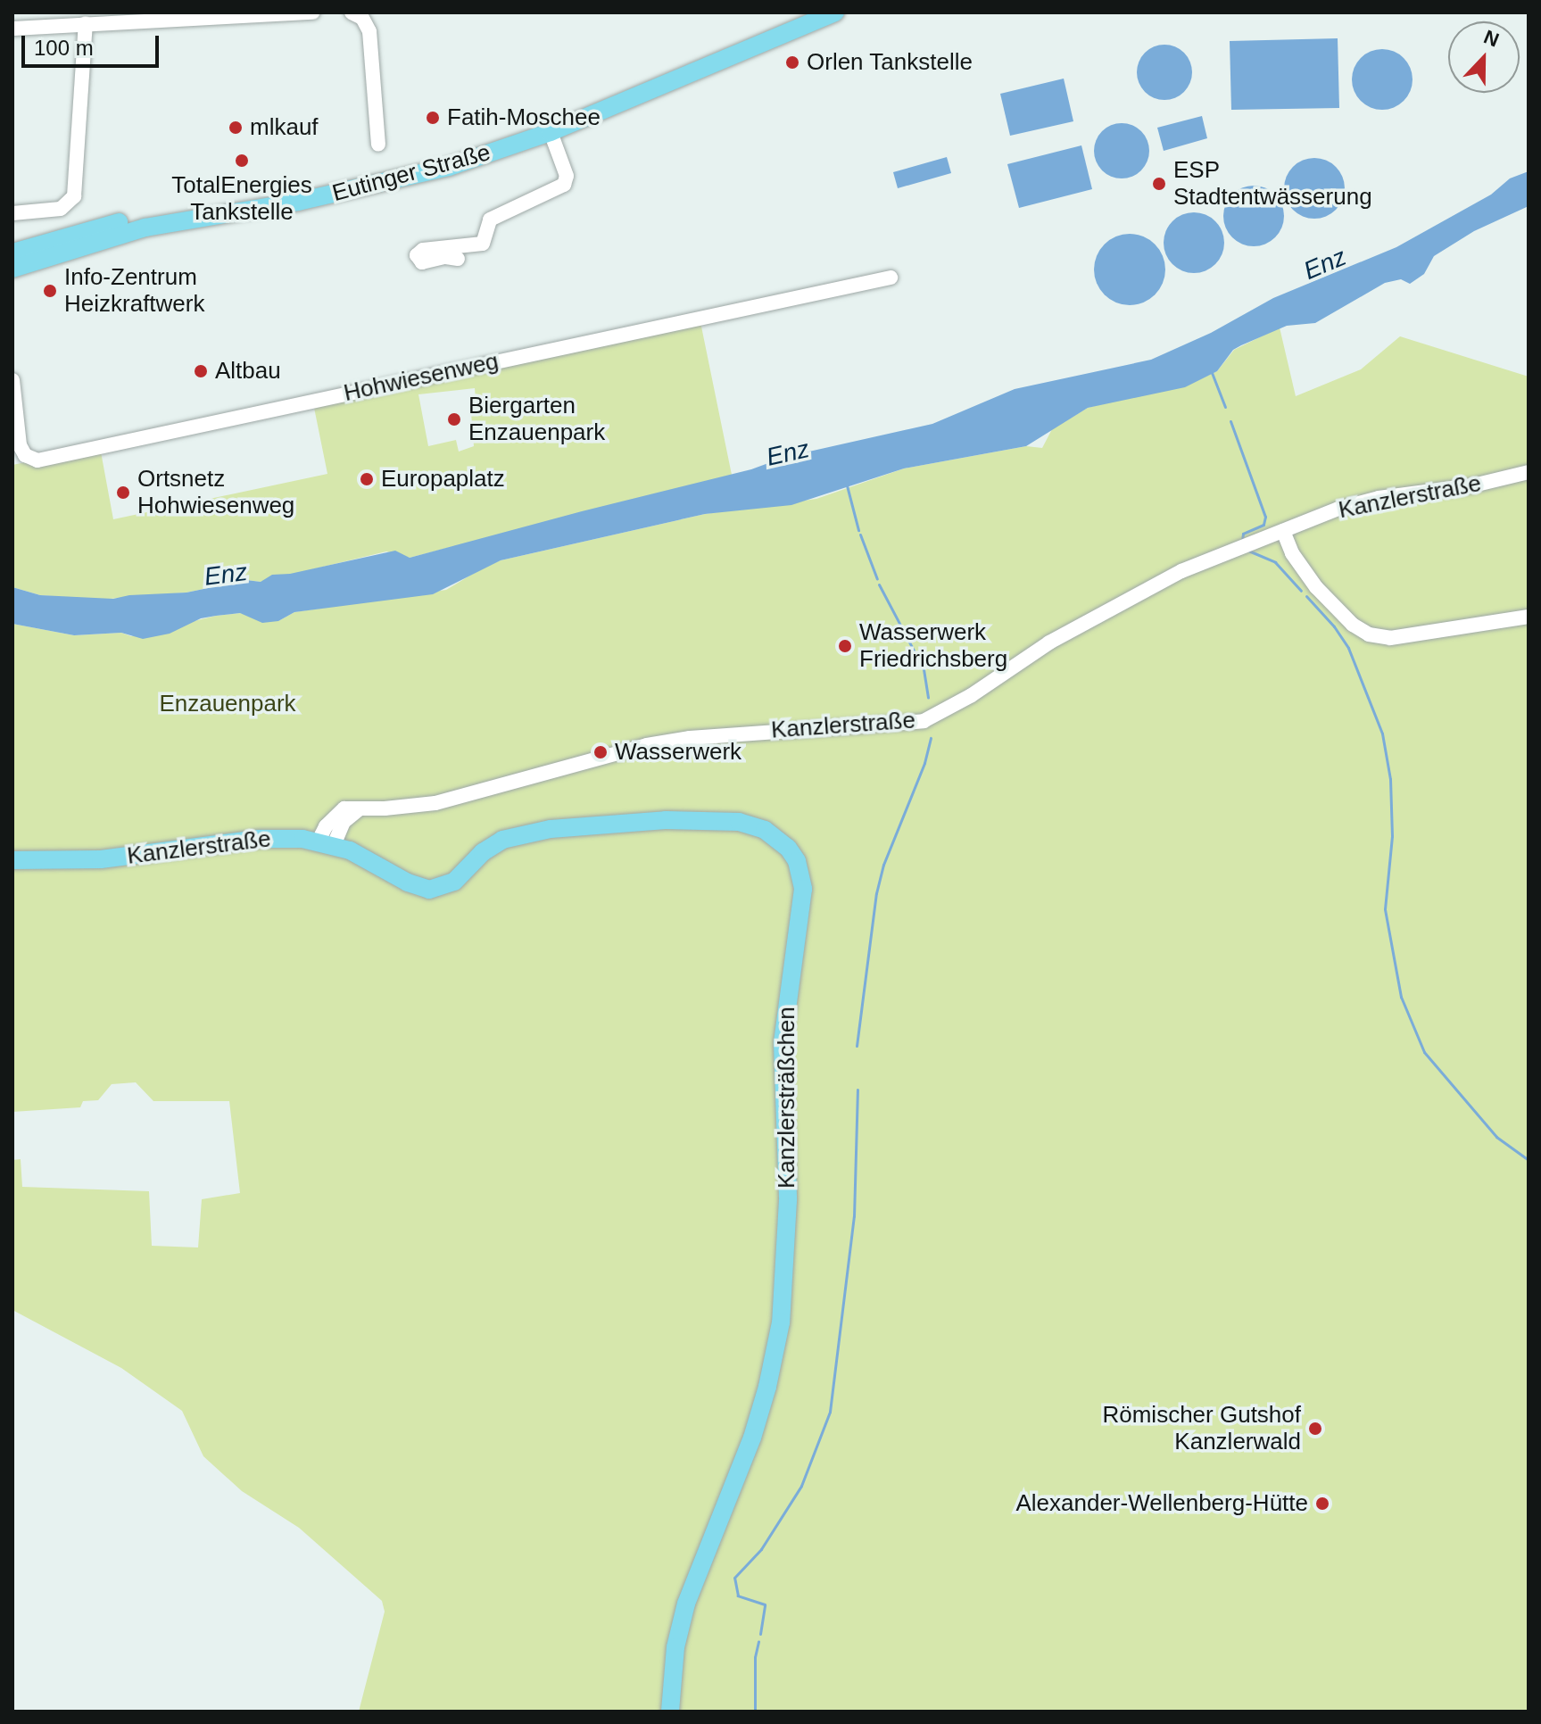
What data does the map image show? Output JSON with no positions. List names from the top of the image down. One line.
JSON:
{"streets":{"main road":["Eutinger Straße","Kanzlerstraße","Kanzlersträßchen"],"street":["Hohwiesenweg"]},"crossings":[["Kanzlerstraße","Kanzlersträßchen"]],"water":["Enz"],"parks":["Enzauenpark"],"places":["Orlen Tankstelle","Fatih-Moschee","mlkauf","TotalEnergies Tankstelle","ESP Stadtentwässerung","Info-Zentrum Heizkraftwerk","Altbau","Biergarten Enzauenpark","Europaplatz","Ortsnetz Hohwiesenweg","Wasserwerk Friedrichsberg","Wasserwerk","Römischer Gutshof Kanzlerwald","Alexander-Wellenberg-Hütte"],"scale_bar":"100 m","north":"top"}
